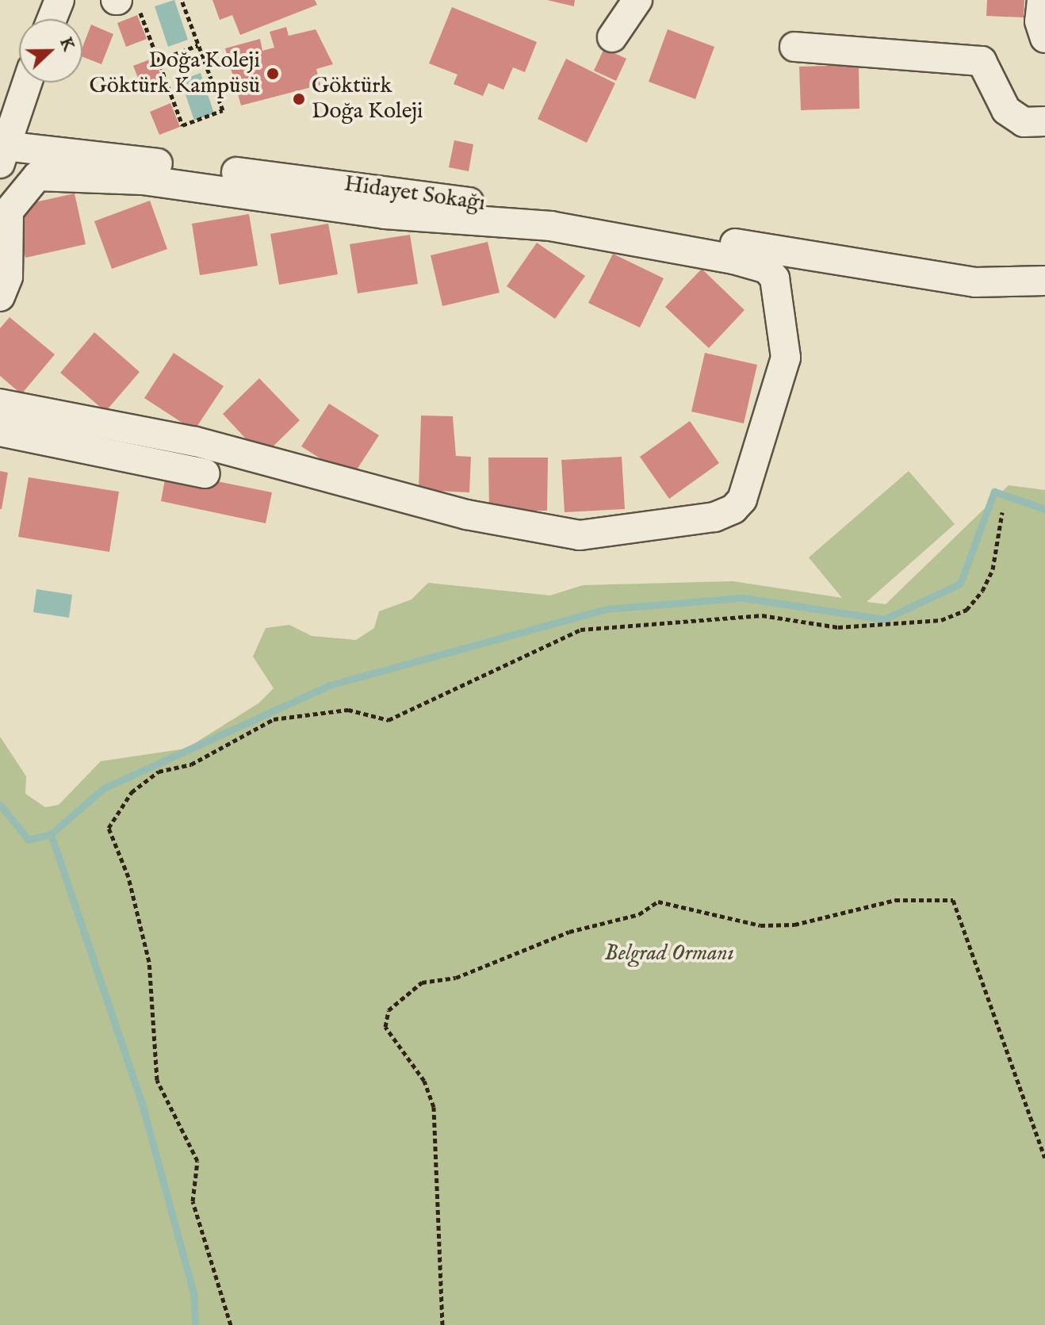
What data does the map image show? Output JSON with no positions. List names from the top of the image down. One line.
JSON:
{"streets":{"street":["Hidayet Sokağı"]},"parks":["Belgrad Ormanı"],"places":["Doğa Koleji Göktürk Kampüsü","Göktürk Doğa Koleji"],"north":"right"}
